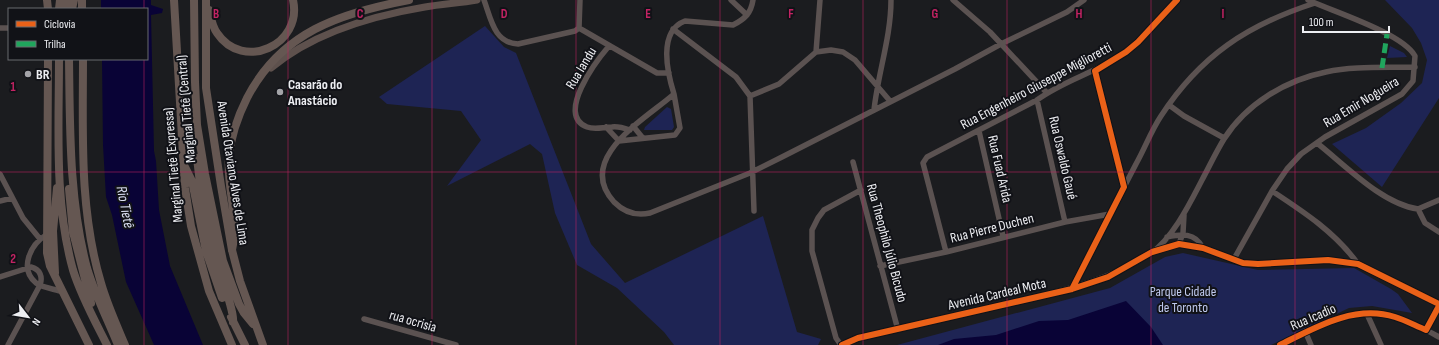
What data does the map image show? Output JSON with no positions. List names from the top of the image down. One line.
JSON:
{"streets":{"highway":["Marginal Tietê (Central)","Marginal Tietê (Expressa)","Avenida Otaviano Alves de Lima"],"street":["Rua Iandu","Rua Engenheiro Giuseppe Miglioretti","Rua Emir Nogueira","Rua Oswaldo Gaué","Rua Fuad Arida","Rua Pierre Duchen","Rua Theophilo Júlio Bicudo","Avenida Cardeal Mota","Rua Icadio","rua ocrisia"]},"crossings":[["Rua Engenheiro Giuseppe Miglioretti","Rua Oswaldo Gaué"],["Rua Engenheiro Giuseppe Miglioretti","Rua Fuad Arida"],["Rua Engenheiro Giuseppe Miglioretti","Rua Pierre Duchen"],["Rua Emir Nogueira","Avenida Cardeal Mota"],["Marginal Tietê (Central)","Avenida Otaviano Alves de Lima"],["Rua Oswaldo Gaué","Rua Pierre Duchen"],["Rua Fuad Arida","Rua Pierre Duchen"],["Rua Pierre Duchen","Rua Theophilo Júlio Bicudo"],["Rua Theophilo Júlio Bicudo","Avenida Cardeal Mota"]],"water":["Rio Tietê"],"parks":["Parque Cidade de Toronto"],"places":["BR","Casarão do Anastácio"],"legend":["Ciclovia","Trilha"],"scale_bar":"100 m","north":"bottom right","grid":{"columns":["B","C","D","E","F","G","H","I"],"rows":["1","2"]}}
